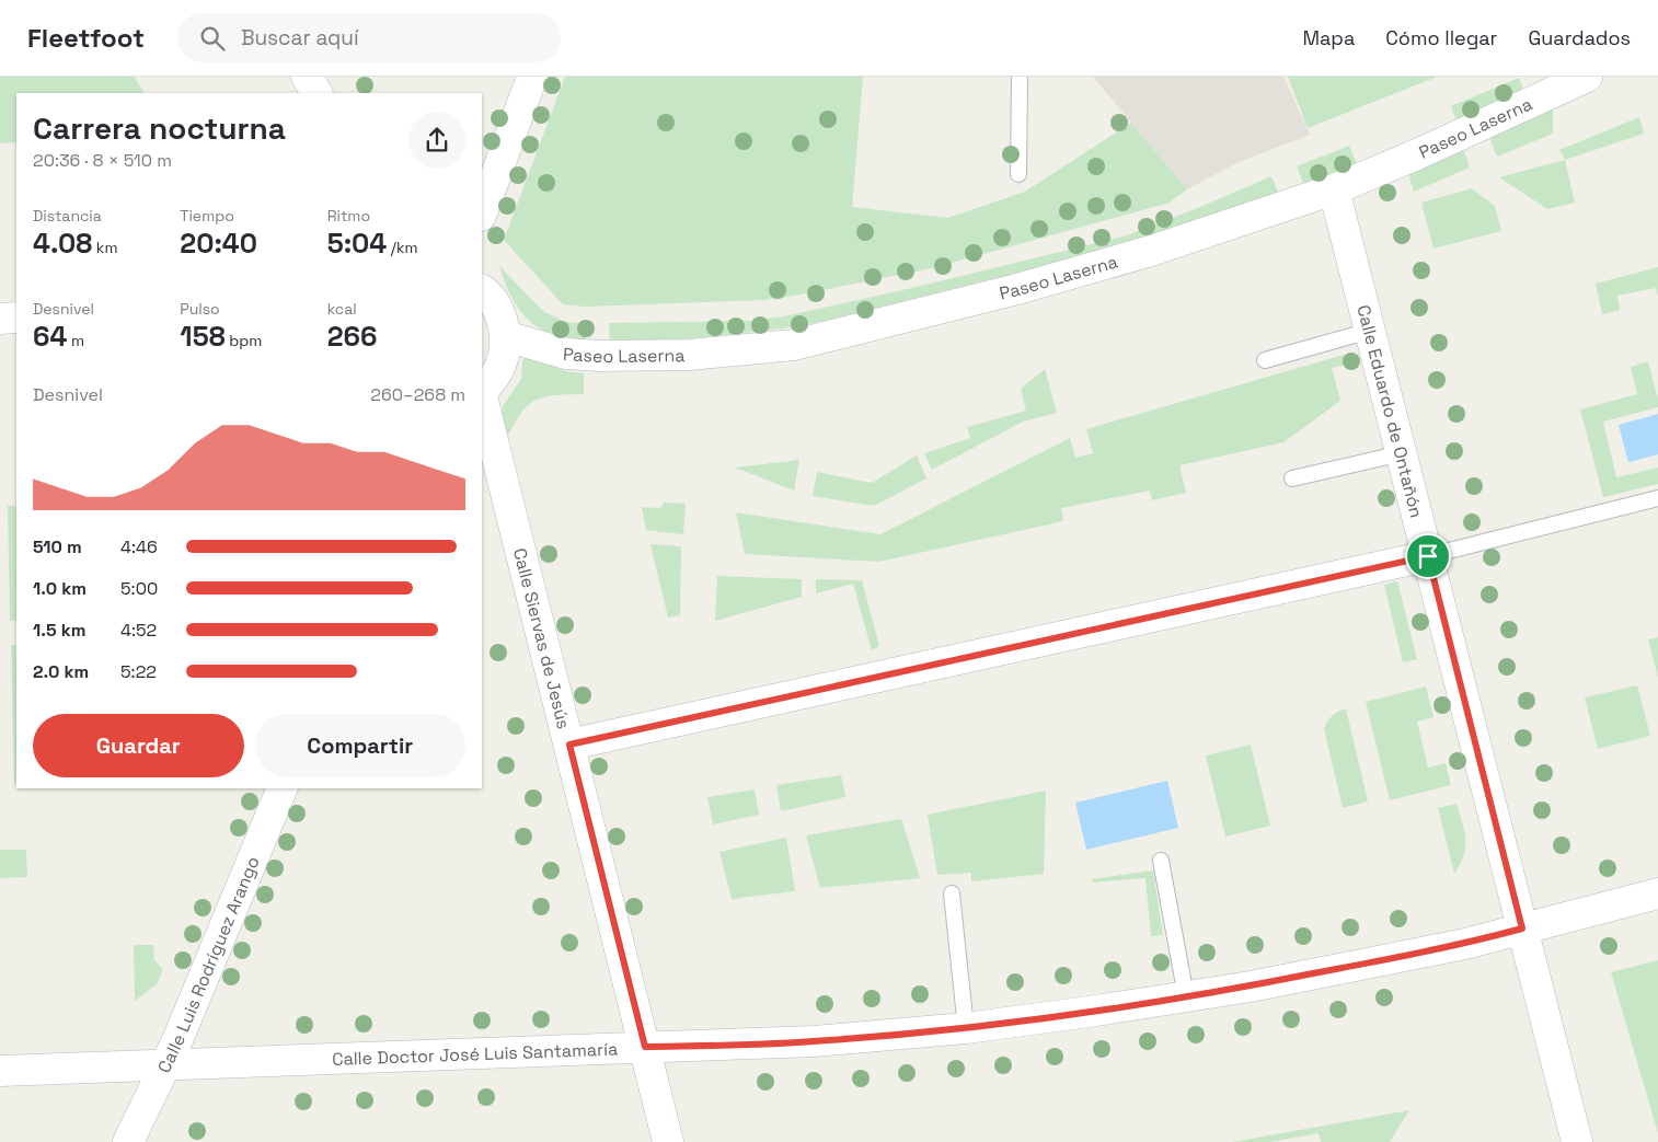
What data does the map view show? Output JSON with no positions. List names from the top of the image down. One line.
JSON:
{"streets":{"street":["Paseo Laserna","Calle Eduardo de Ontañón","Calle Siervas de Jesús","Calle Luis Rodríguez Arango","Calle Doctor José Luis Santamaría"]},"crossings":[["Paseo Laserna","Calle Eduardo de Ontañón"],["Calle Eduardo de Ontañón","Calle Doctor José Luis Santamaría"],["Calle Siervas de Jesús","Calle Doctor José Luis Santamaría"],["Calle Luis Rodríguez Arango","Calle Doctor José Luis Santamaría"]],"page":{"header":"Fleetfoot","search":"Buscar aquí","nav":["Mapa","Cómo llegar","Guardados"],"heading":["Carrera nocturna","20:36 · 8 × 510 m"],"stats":[["Distancia","4.08 km"],["Tiempo","20:40"],["Ritmo","5:04 /km"],["Desnivel","64 m"],["Pulso","158 bpm"],["kcal","266"]],"chart":["Desnivel","260–268 m"],"list":[{"name":"510 m","note":"4:46"},{"name":"1.0 km","note":"5:00"},{"name":"1.5 km","note":"4:52"},{"name":"2.0 km","note":"5:22"}],"buttons":["Guardar","Compartir"]}}
